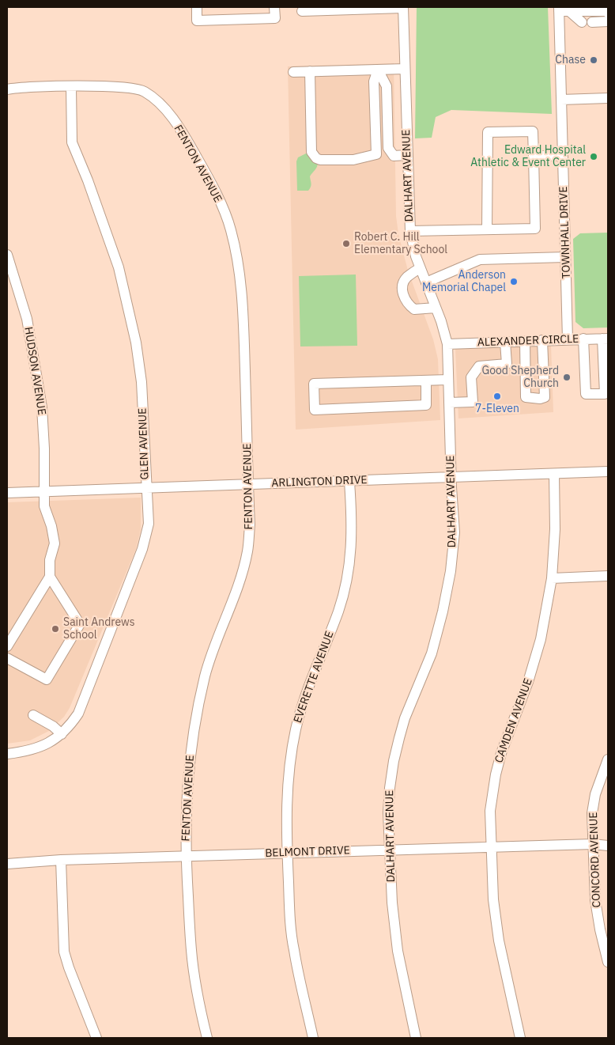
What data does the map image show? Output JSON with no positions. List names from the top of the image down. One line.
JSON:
{"streets":{"street":["FENTON AVENUE","DALHART AVENUE","TOWNHALL DRIVE","ALEXANDER CIRCLE","HUDSON AVENUE","GLEN AVENUE","ARLINGTON DRIVE","EVERETTE AVENUE","CAMDEN AVENUE","BELMONT DRIVE","CONCORD AVENUE"]},"crossings":[["FENTON AVENUE","GLEN AVENUE"],["FENTON AVENUE","ARLINGTON DRIVE"],["FENTON AVENUE","BELMONT DRIVE"],["DALHART AVENUE","ALEXANDER CIRCLE"],["DALHART AVENUE","ARLINGTON DRIVE"],["DALHART AVENUE","BELMONT DRIVE"],["TOWNHALL DRIVE","ALEXANDER CIRCLE"],["HUDSON AVENUE","ARLINGTON DRIVE"],["GLEN AVENUE","ARLINGTON DRIVE"],["ARLINGTON DRIVE","EVERETTE AVENUE"],["ARLINGTON DRIVE","CAMDEN AVENUE"],["EVERETTE AVENUE","BELMONT DRIVE"],["CAMDEN AVENUE","BELMONT DRIVE"],["BELMONT DRIVE","CONCORD AVENUE"]],"places":["Chase","Edward Hospital Athletic & Event Center","Robert C. Hill Elementary School","Anderson Memorial Chapel","Good Shepherd Church","7-Eleven","Saint Andrews School"]}
